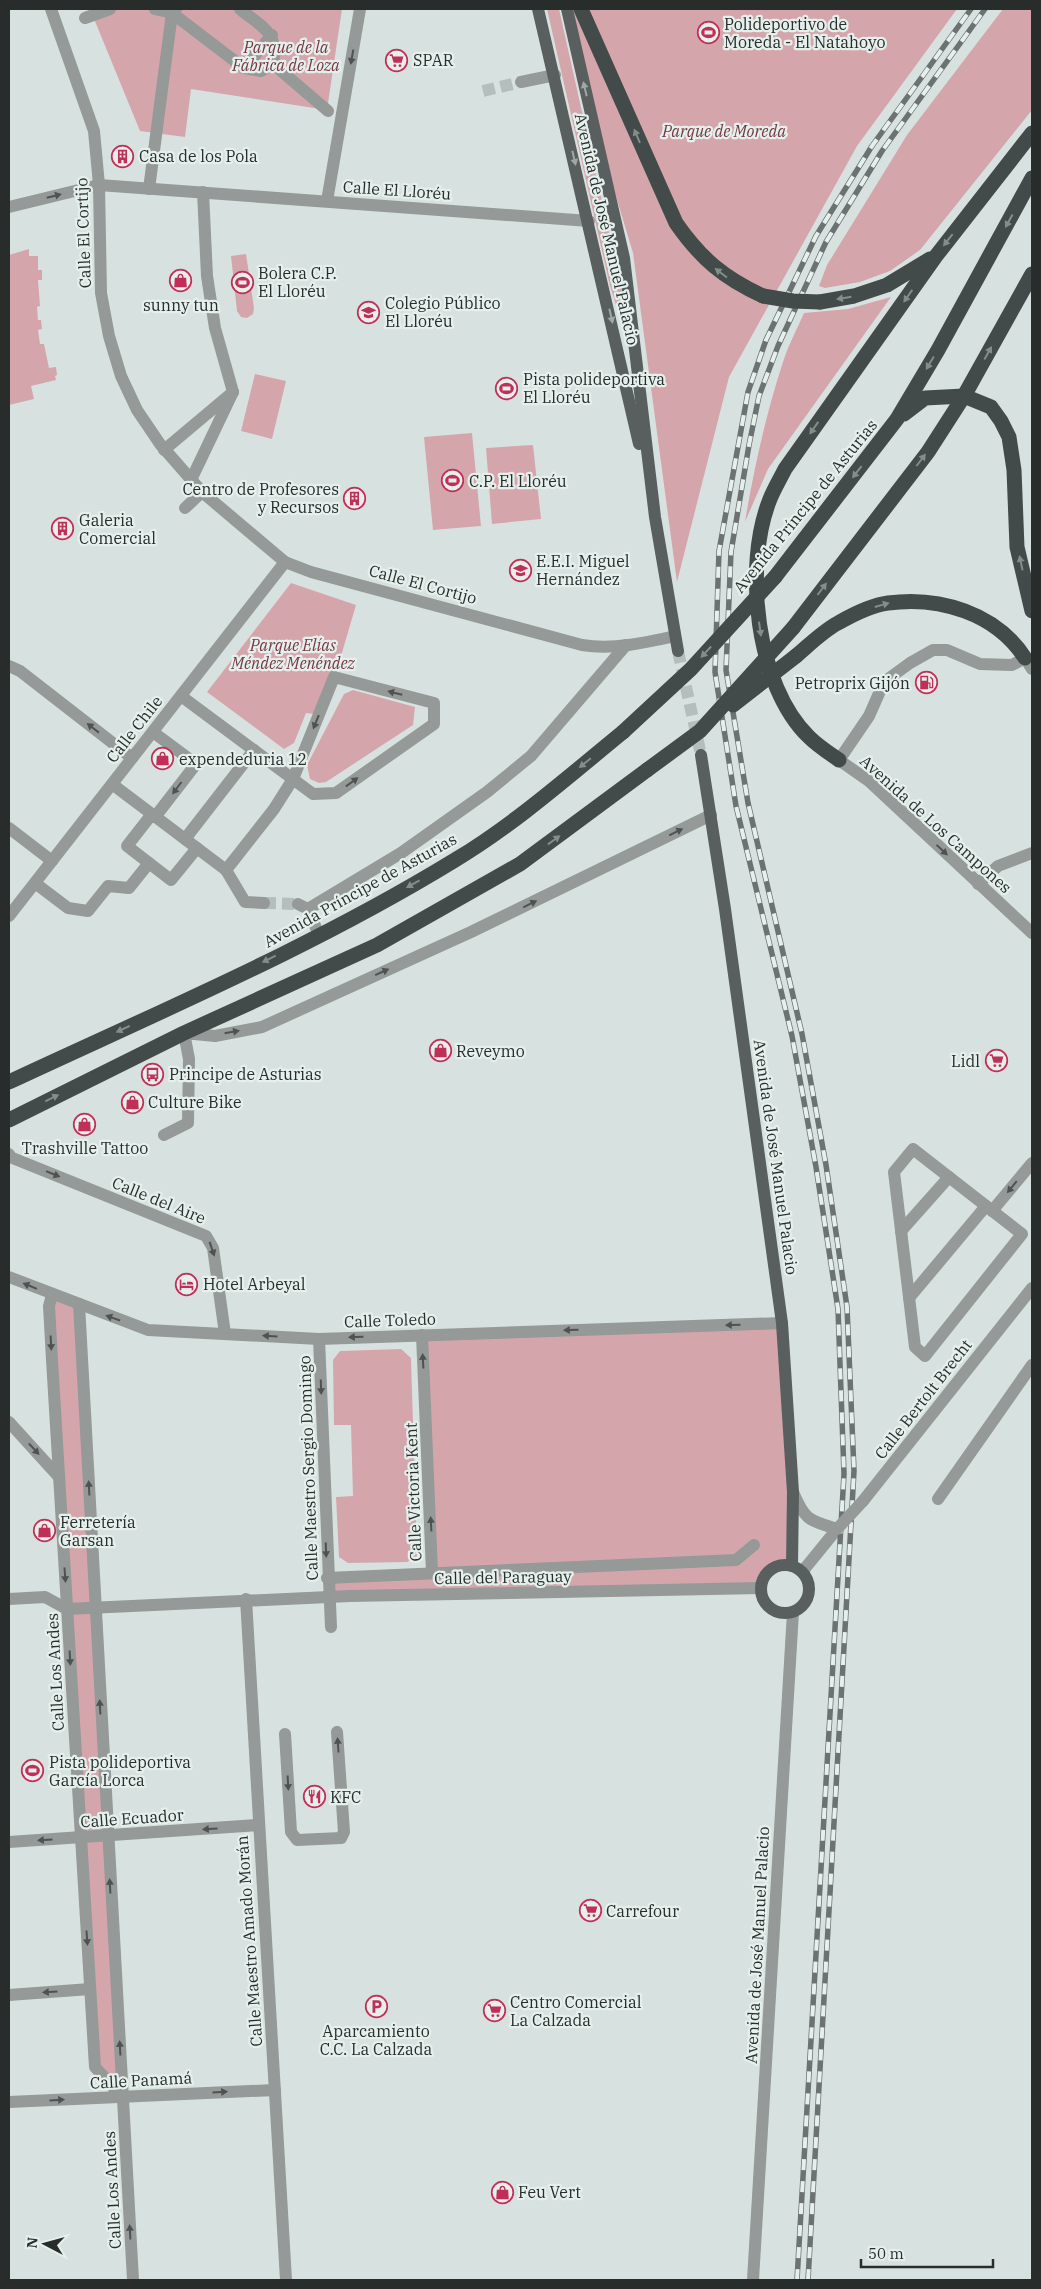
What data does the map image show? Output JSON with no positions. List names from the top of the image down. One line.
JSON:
{"streets":{"highway":["Avenida Príncipe de Asturias"],"main road":["Avenida de José Manuel Palacio"],"street":["Calle El Lloréu","Calle El Cortijo","Calle Chile","Avenida de Los Campones","Calle del Aire","Calle Toledo","Calle Bertolt Brecht","Calle Maestro Sergio Domingo","Calle Victoria Kent","Calle del Paraguay","Calle Los Andes","Calle Ecuador","Calle Maestro Amado Morán","Calle Panamá"]},"crossings":[["Calle El Lloréu","Avenida de José Manuel Palacio"],["Calle El Lloréu","Calle El Cortijo"],["Avenida de José Manuel Palacio","Calle El Cortijo"],["Avenida de José Manuel Palacio","Calle Toledo"],["Avenida de José Manuel Palacio","Calle Bertolt Brecht"],["Avenida de José Manuel Palacio","Calle del Paraguay"],["Calle El Cortijo","Avenida Príncipe de Asturias"],["Calle El Cortijo","Calle Chile"],["Calle del Aire","Calle Toledo"],["Calle Toledo","Calle Maestro Sergio Domingo"],["Calle Toledo","Calle Victoria Kent"],["Calle Toledo","Calle Los Andes"],["Calle Bertolt Brecht","Calle del Paraguay"],["Calle Maestro Sergio Domingo","Calle Victoria Kent"],["Calle Maestro Sergio Domingo","Calle del Paraguay"],["Calle Victoria Kent","Calle del Paraguay"],["Calle del Paraguay","Calle Los Andes"],["Calle del Paraguay","Calle Maestro Amado Morán"],["Calle Los Andes","Calle Ecuador"],["Calle Los Andes","Calle Panamá"],["Calle Ecuador","Calle Maestro Amado Morán"],["Calle Maestro Amado Morán","Calle Panamá"]],"one_way":["Avenida de Los Campones","Calle del Aire","Calle Toledo","Calle Maestro Sergio Domingo","Calle Victoria Kent","Calle Ecuador"],"parks":["Parque de la Fábrica de Loza","Parque de Moreda","Parque Elías Méndez Menéndez"],"places":{"sports":["Polideportivo de Moreda - El Natahoyo","Bolera C.P. El Lloréu","Pista polideportiva El Lloréu","C.P. El Lloréu","Pista polideportiva García Lorca"],"supermarket":["SPAR","Lidl","Carrefour","Centro Comercial La Calzada"],"building":["Casa de los Pola","Centro de Profesores y Recursos","Galeria Comercial"],"shop":["sunny tun","expendeduria 12","Reveymo","Culture Bike","Trashville Tattoo","Ferretería Garsan","Feu Vert"],"school or university":["Colegio Público El Lloréu","E.E.I. Miguel Hernández"],"fuel station":["Petroprix Gijón"],"bus stop":["Principe de Asturias"],"hotel":["Hotel Arbeyal"],"restaurant":["KFC"],"parking":["Aparcamiento C.C. La Calzada"]},"scale_bar":"50 m","north":"left"}
